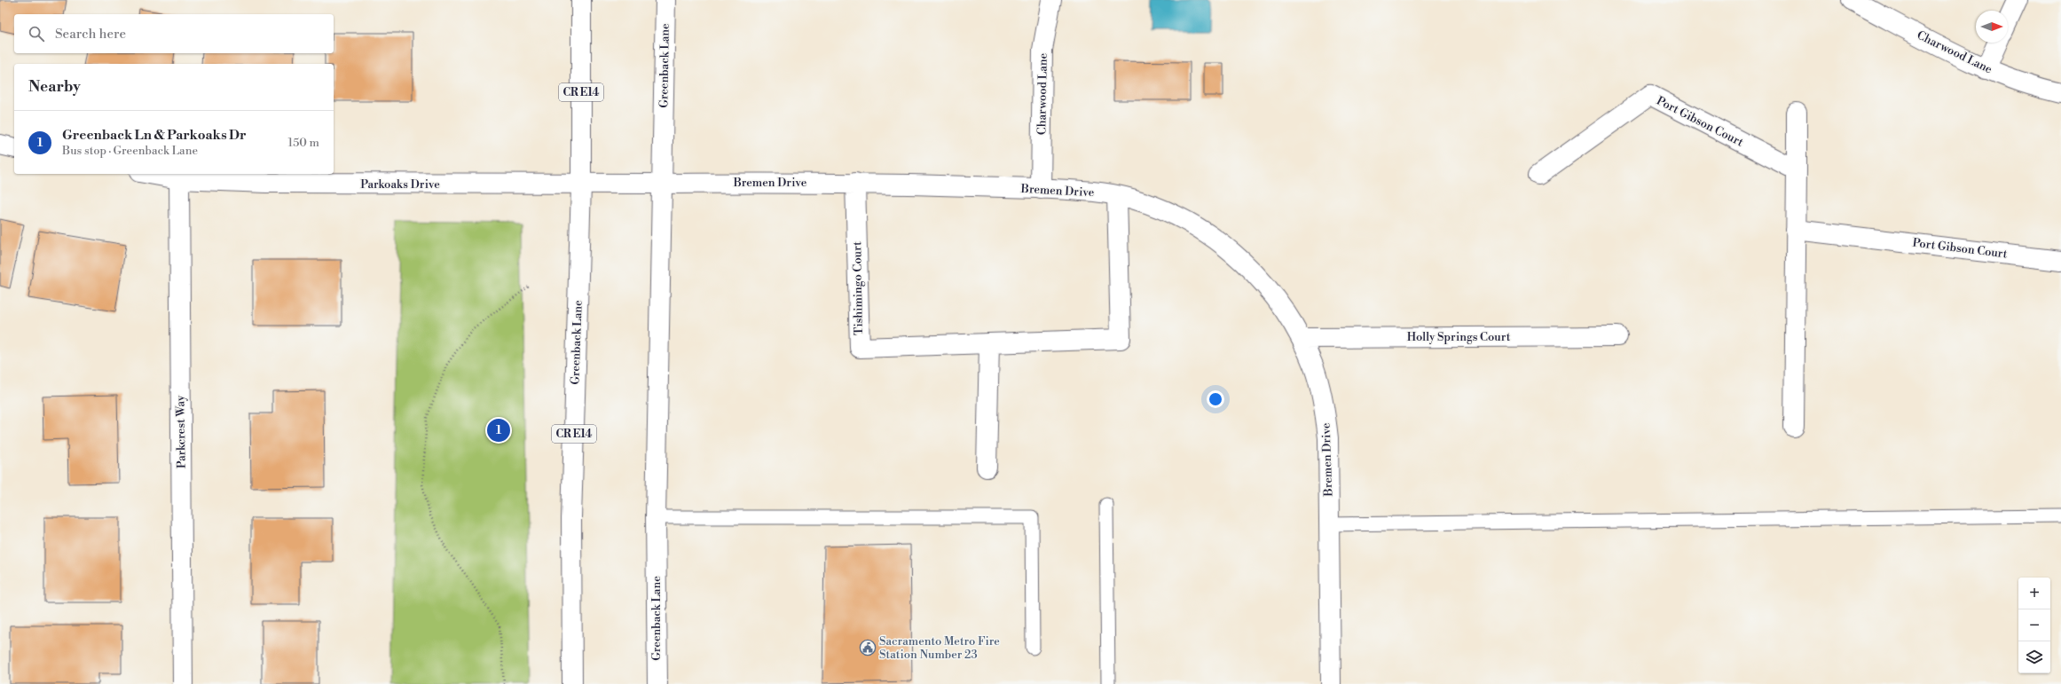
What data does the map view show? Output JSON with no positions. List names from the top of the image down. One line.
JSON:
{"streets":{"street":["Charwood Lane","Greenback Lane","CR E14","Port Gibson Court","Bremen Drive","Parkoaks Drive","Tishimingo Court","Holly Springs Court","Parkcrest Way"]},"crossings":[["Charwood Lane","Bremen Drive"],["Greenback Lane","Bremen Drive"],["Greenback Lane","Parkoaks Drive"],["Bremen Drive","Parkoaks Drive"],["Bremen Drive","Tishimingo Court"],["Bremen Drive","Holly Springs Court"],["Parkoaks Drive","Parkcrest Way"]],"places":{"public building":["Sacramento Metro Fire Station Number 23"]},"north":"right","page":{"search":"Search here","heading":"Nearby","list":[{"mark":"1","name":"Greenback Ln & Parkoaks Dr","note":"Bus stop · Greenback Lane","value":"150 m"}],"pins":"1","map_buttons":["+","−"]}}
